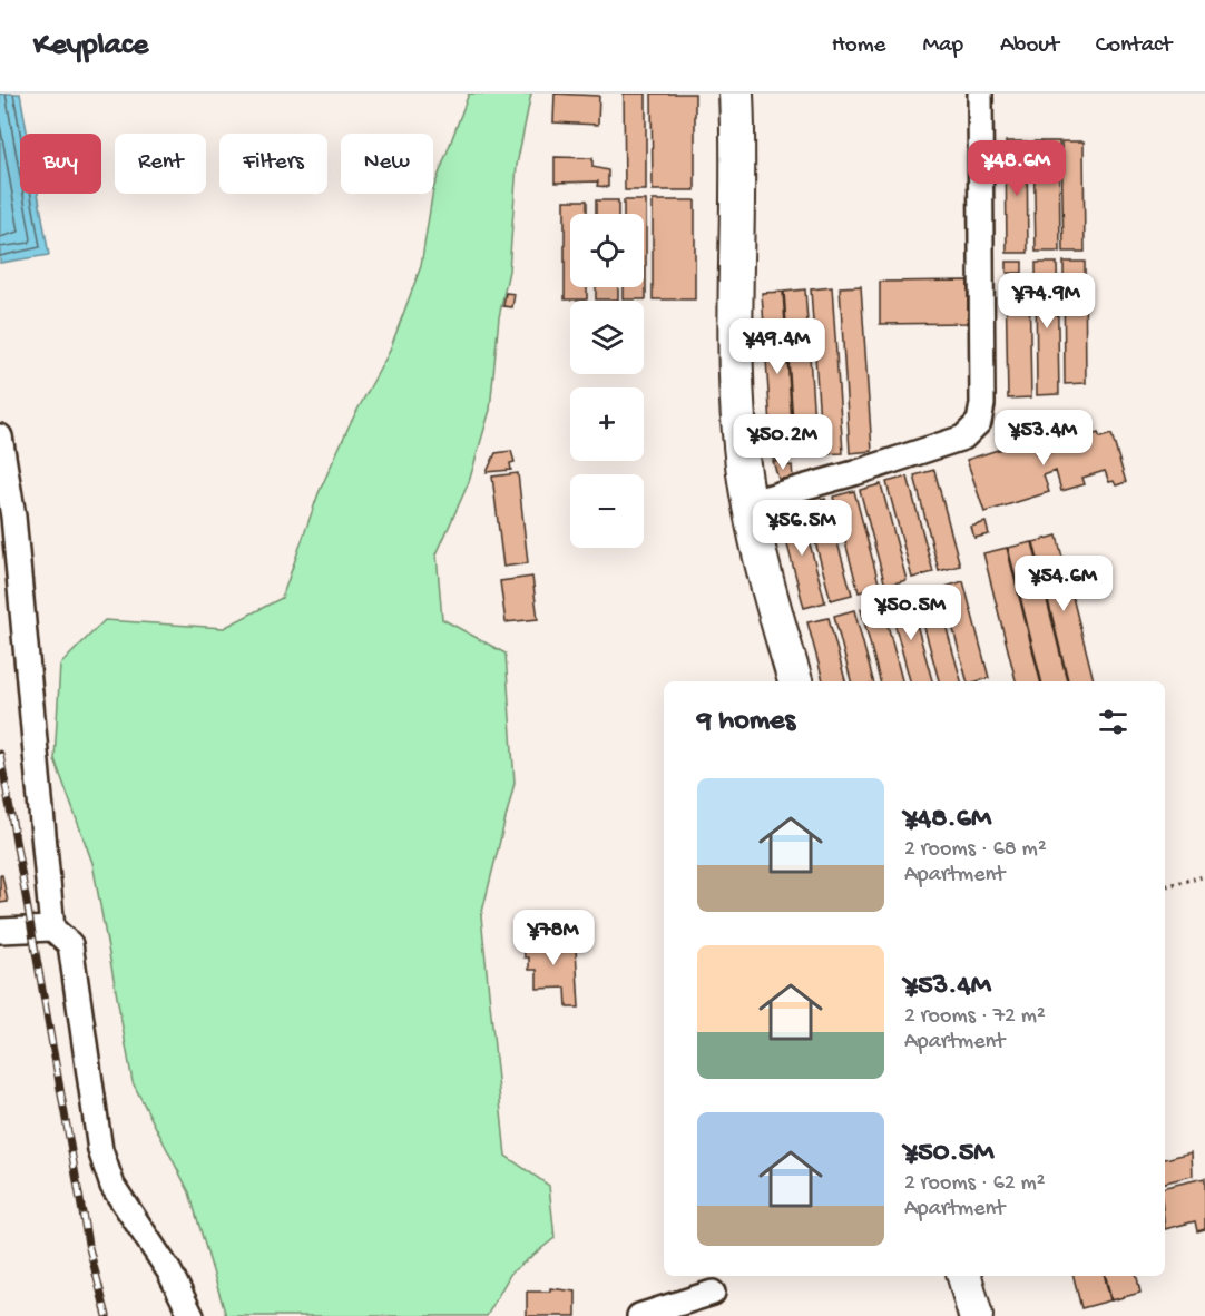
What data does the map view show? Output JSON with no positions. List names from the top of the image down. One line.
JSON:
{"page":{"header":"Keyplace","nav":["Home","Map","About","Contact"],"chip":["Buy","Rent","Filters","New"],"price":["¥48.6M","¥74.9M","¥49.4M","¥53.4M","¥50.2M","¥56.5M","¥54.6M","¥50.5M","¥78M"],"map_buttons":["+","−"],"heading":"9 homes","list":[{"name":"¥48.6M","note":"2 rooms · 68 m² · Apartment"},{"name":"¥53.4M","note":"2 rooms · 72 m² · Apartment"},{"name":"¥50.5M","note":"2 rooms · 62 m² · Apartment"}]}}
